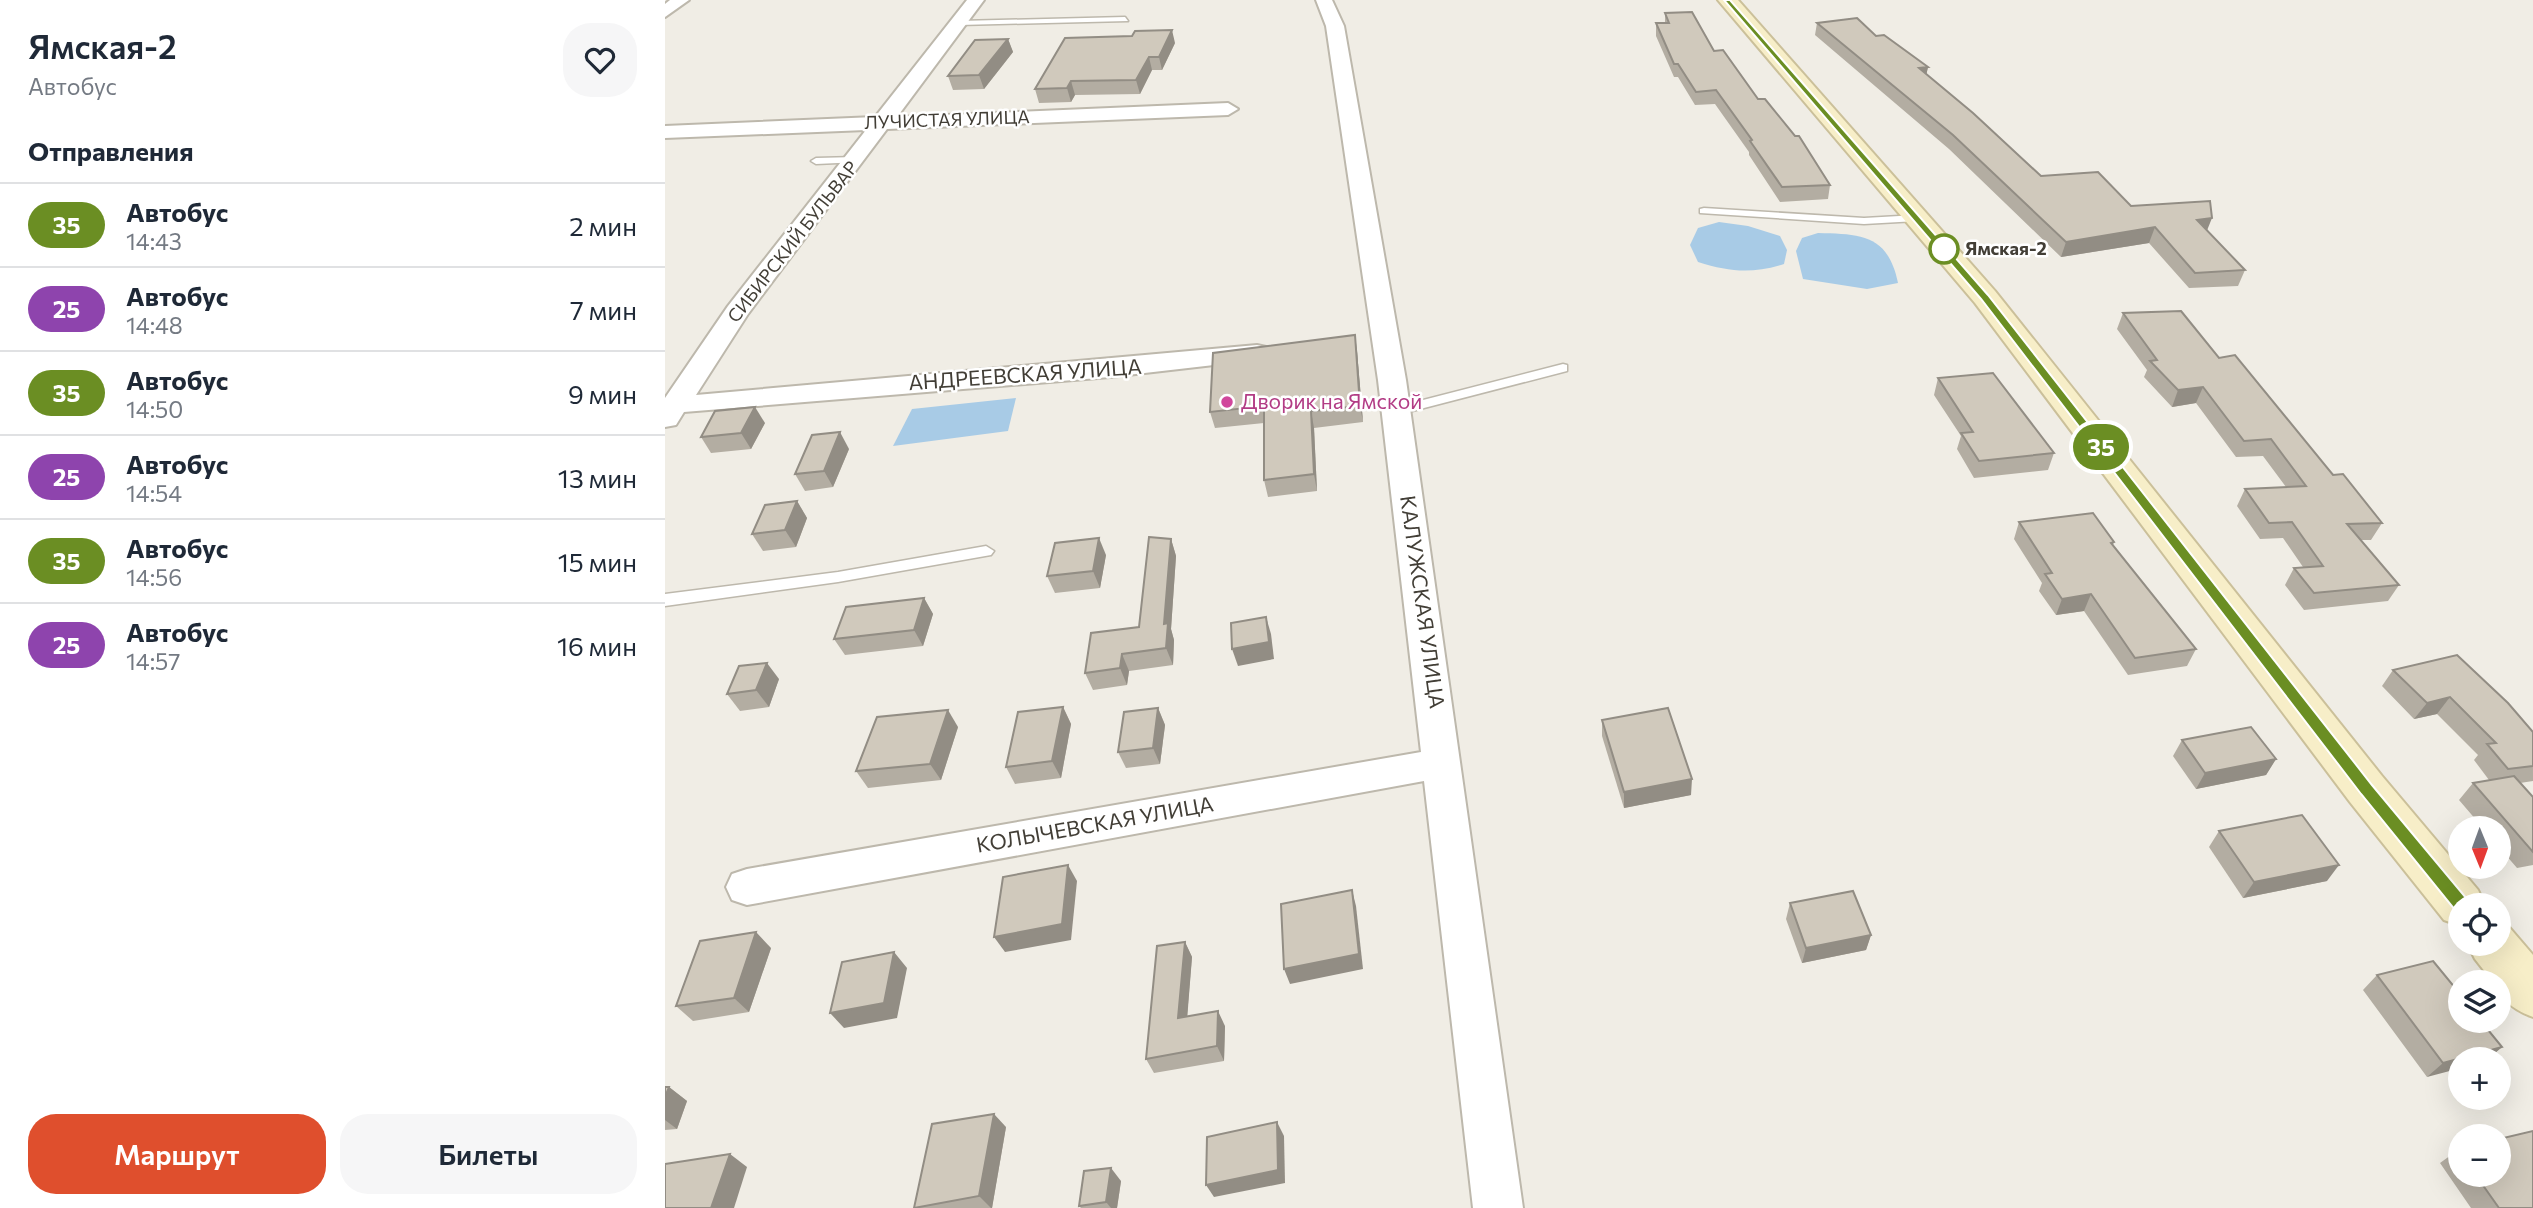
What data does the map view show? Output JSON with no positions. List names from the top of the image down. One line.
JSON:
{"streets":{"street":["ЛУЧИСТАЯ УЛИЦА","СИБИРСКИЙ БУЛЬВАР","АНДРЕЕВСКАЯ УЛИЦА","КАЛУЖСКАЯ УЛИЦА","КОЛЫЧЕВСКАЯ УЛИЦА"]},"crossings":[["ЛУЧИСТАЯ УЛИЦА","СИБИРСКИЙ БУЛЬВАР"],["СИБИРСКИЙ БУЛЬВАР","АНДРЕЕВСКАЯ УЛИЦА"],["КАЛУЖСКАЯ УЛИЦА","КОЛЫЧЕВСКАЯ УЛИЦА"]],"places":["Ямская-2","Дворик на Ямской"],"lines":["bus line 35"],"north":"bottom","page":{"heading":[["Ямская-2","Автобус"],"Отправления"],"on_map":"35","list":[{"mark":"35","name":"Автобус","note":"14:43","value":"2 мин"},{"mark":"25","name":"Автобус","note":"14:48","value":"7 мин"},{"mark":"35","name":"Автобус","note":"14:50","value":"9 мин"},{"mark":"25","name":"Автобус","note":"14:54","value":"13 мин"},{"mark":"35","name":"Автобус","note":"14:56","value":"15 мин"},{"mark":"25","name":"Автобус","note":"14:57","value":"16 мин"}],"map_buttons":["+","−"],"buttons":["Маршрут","Билеты"]}}
